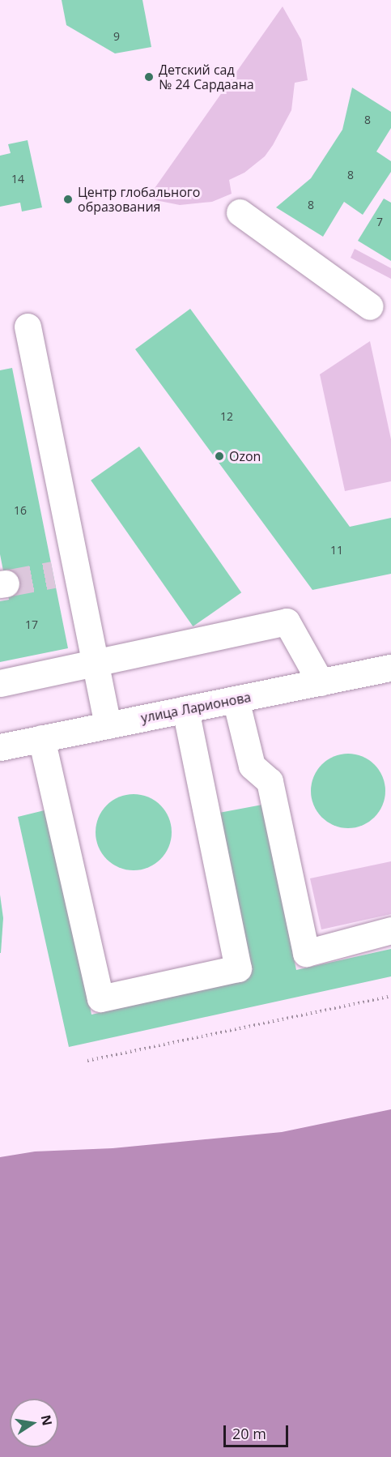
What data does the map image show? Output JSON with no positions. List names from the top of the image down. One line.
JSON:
{"streets":{"street":["улица Ларионова"]},"places":["Детский сад № 24 Сардаана","Центр глобального образования","Ozon"],"house_numbers":["9","8","8","14","8","7","12","16","11","17"],"scale_bar":"20 m","north":"right"}
